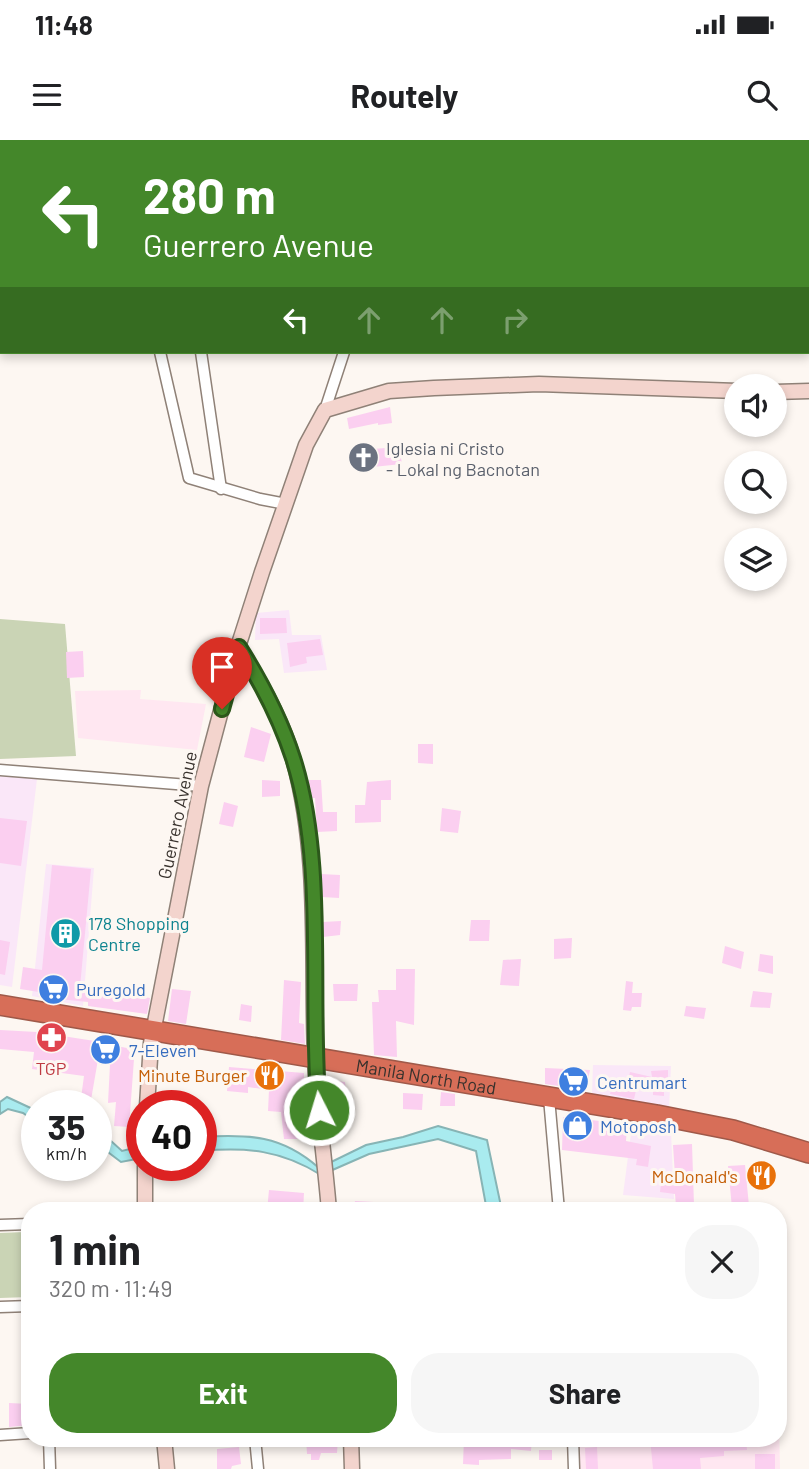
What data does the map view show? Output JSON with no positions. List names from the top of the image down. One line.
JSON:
{"streets":{"highway":["Manila North Road"],"main road":["Guerrero Avenue"]},"crossings":[["Guerrero Avenue","Manila North Road"]],"places":{"church":["Iglesia ni Cristo - Lokal ng Bacnotan"],"building":["178 Shopping Centre"],"supermarket":["Puregold","7-Eleven","Centrumart"],"pharmacy":["TGP"],"restaurant":["Minute Burger","McDonald's"],"shop":["Motoposh"]},"page":{"status":"11:48","header":"Routely","turn":["280 m","Guerrero Avenue"],"speed":"35 km/h","limit":"40","heading":["1 min","320 m · 11:49"],"buttons":["Exit","Share"]}}
